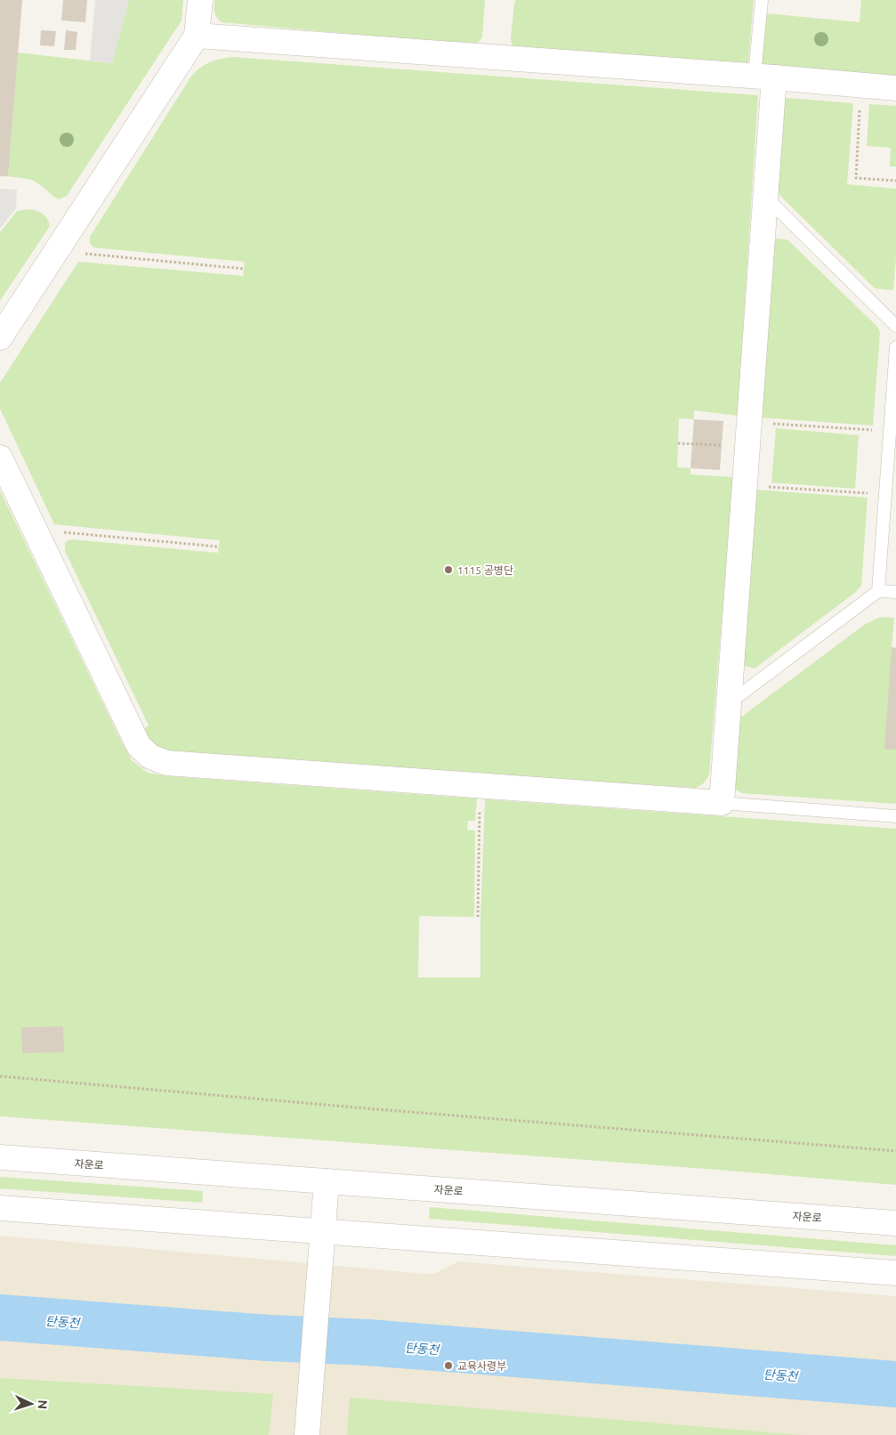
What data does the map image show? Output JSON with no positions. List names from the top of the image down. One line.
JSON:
{"streets":{"street":["자운로"]},"water":["탄동천"],"places":["1115 공병단","교육사령부"],"north":"right"}
